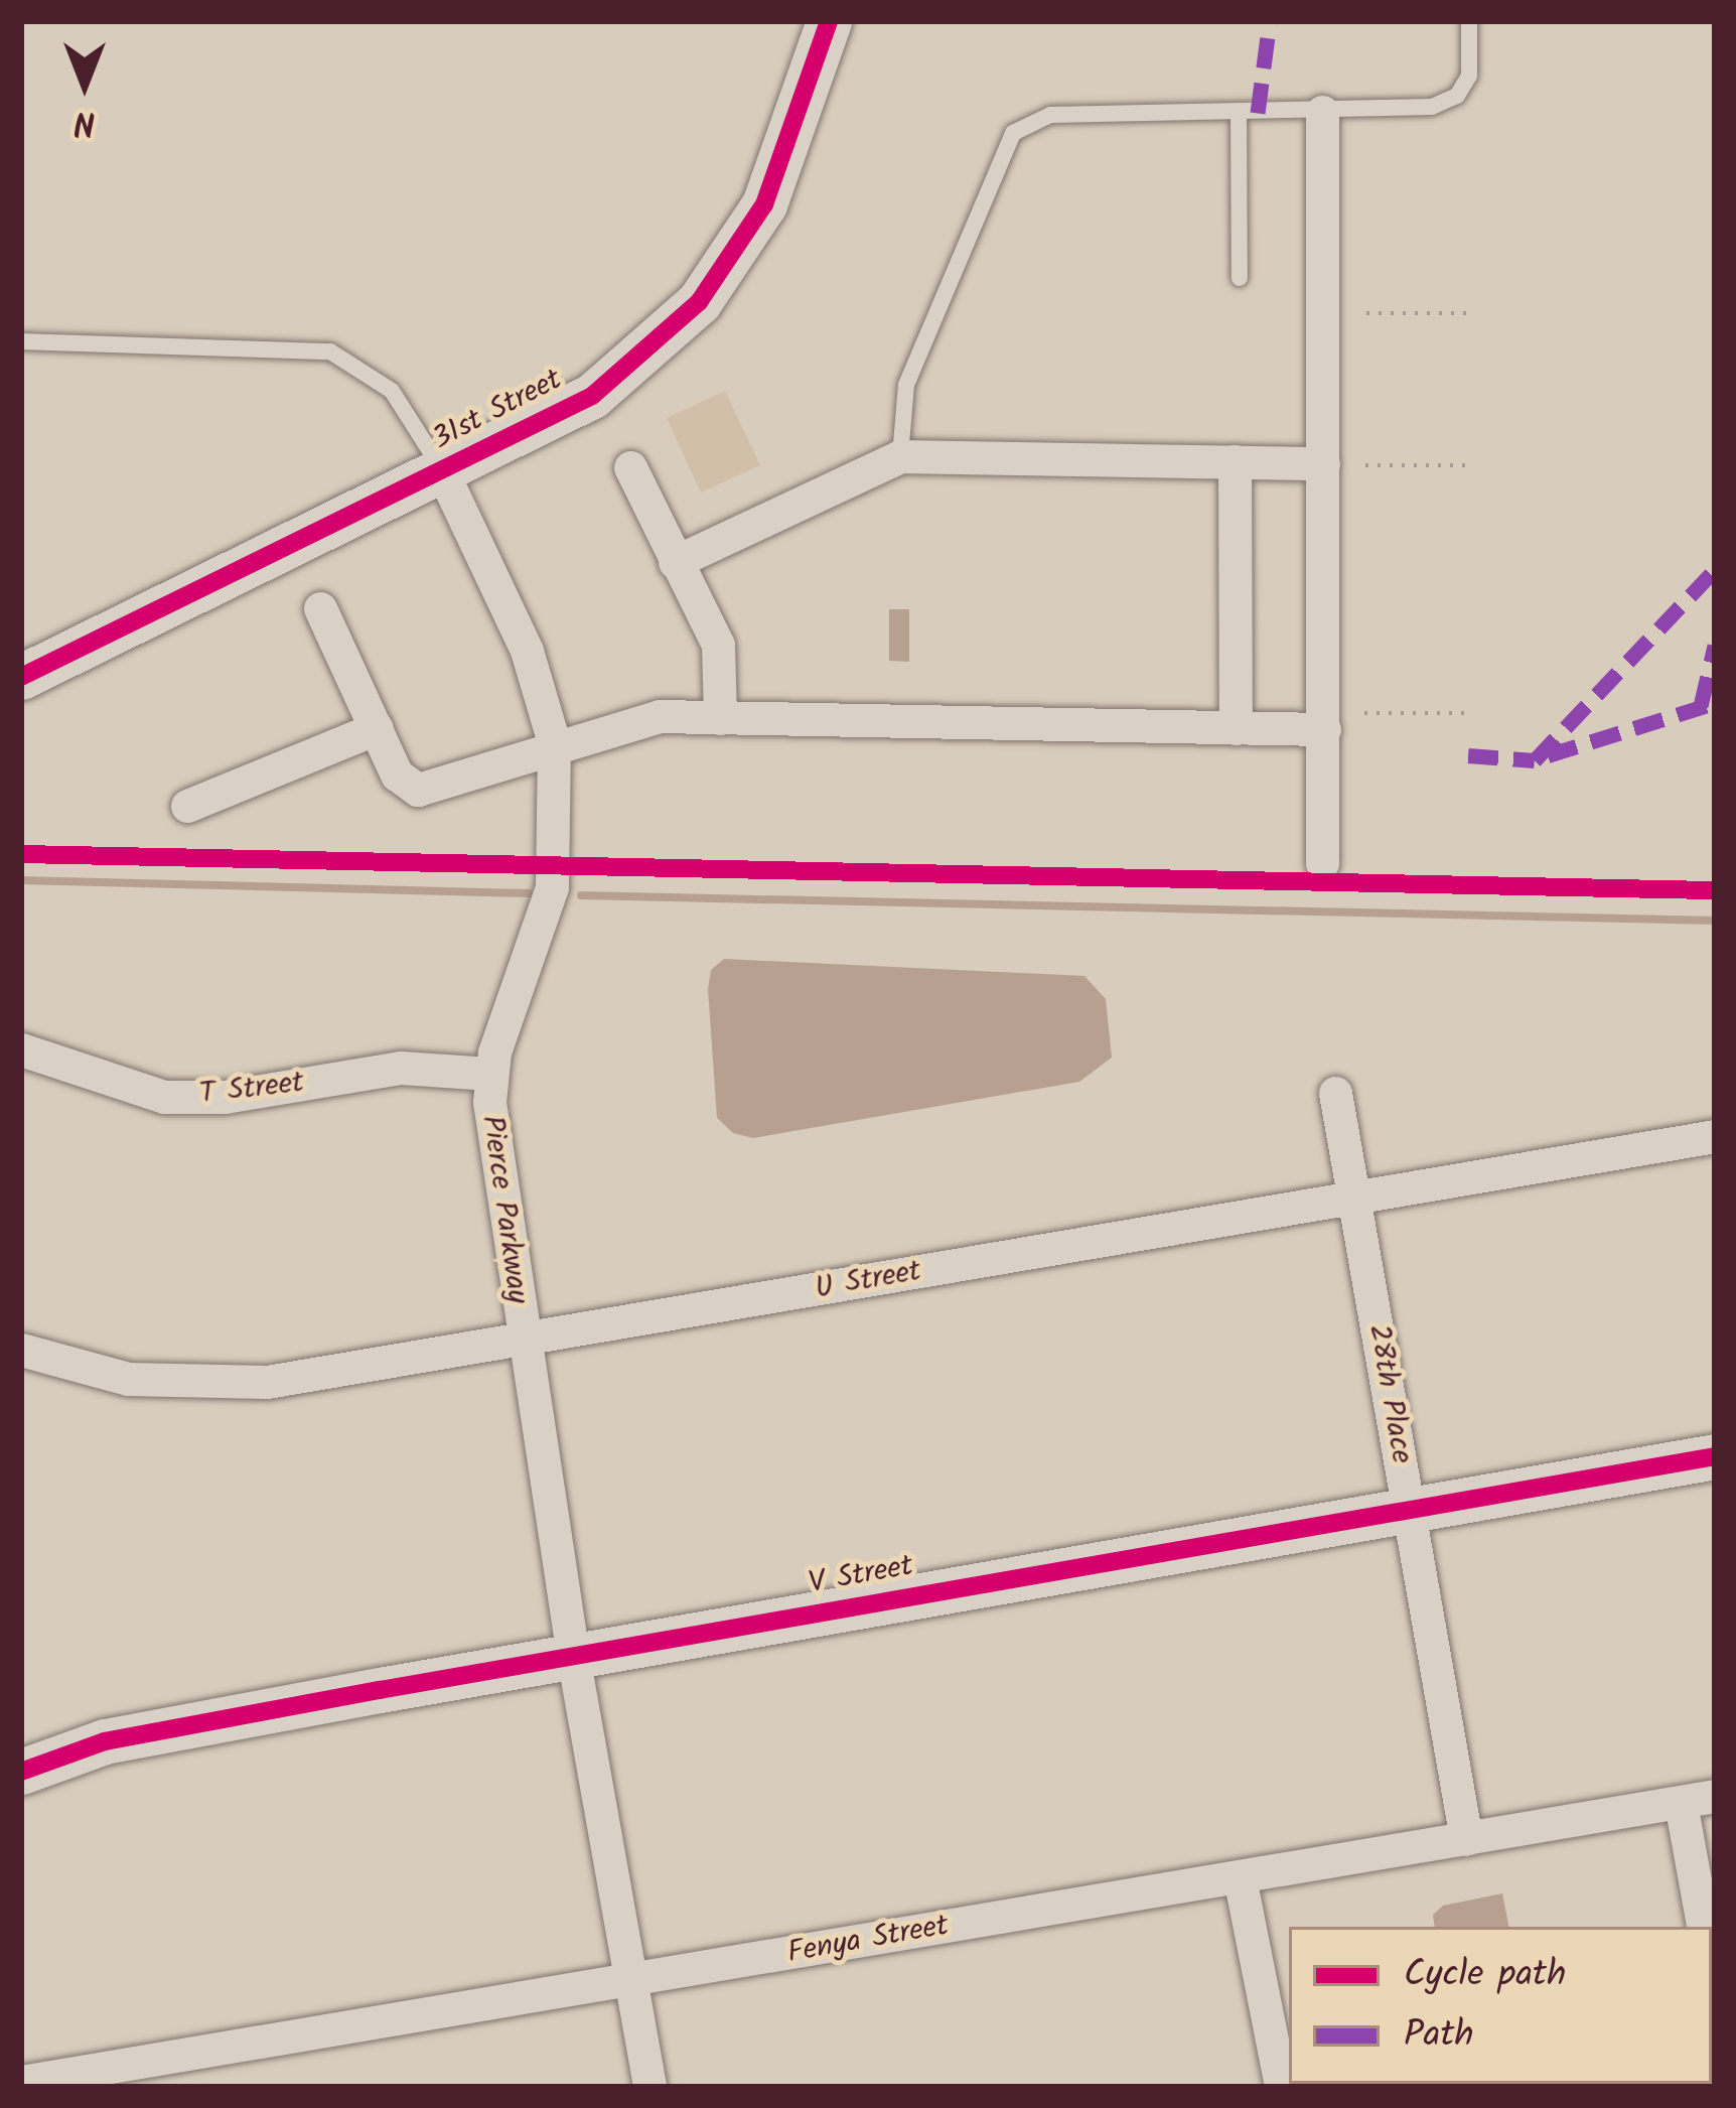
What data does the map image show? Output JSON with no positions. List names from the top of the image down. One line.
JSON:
{"streets":{"street":["31st Street","T Street","Pierce Parkway","U Street","28th Place","V Street","Fenya Street"]},"crossings":[["31st Street","Pierce Parkway"],["T Street","Pierce Parkway"],["Pierce Parkway","U Street"],["Pierce Parkway","V Street"],["Pierce Parkway","Fenya Street"],["U Street","28th Place"],["28th Place","V Street"],["28th Place","Fenya Street"]],"legend":["Cycle path","Path"],"north":"bottom"}
